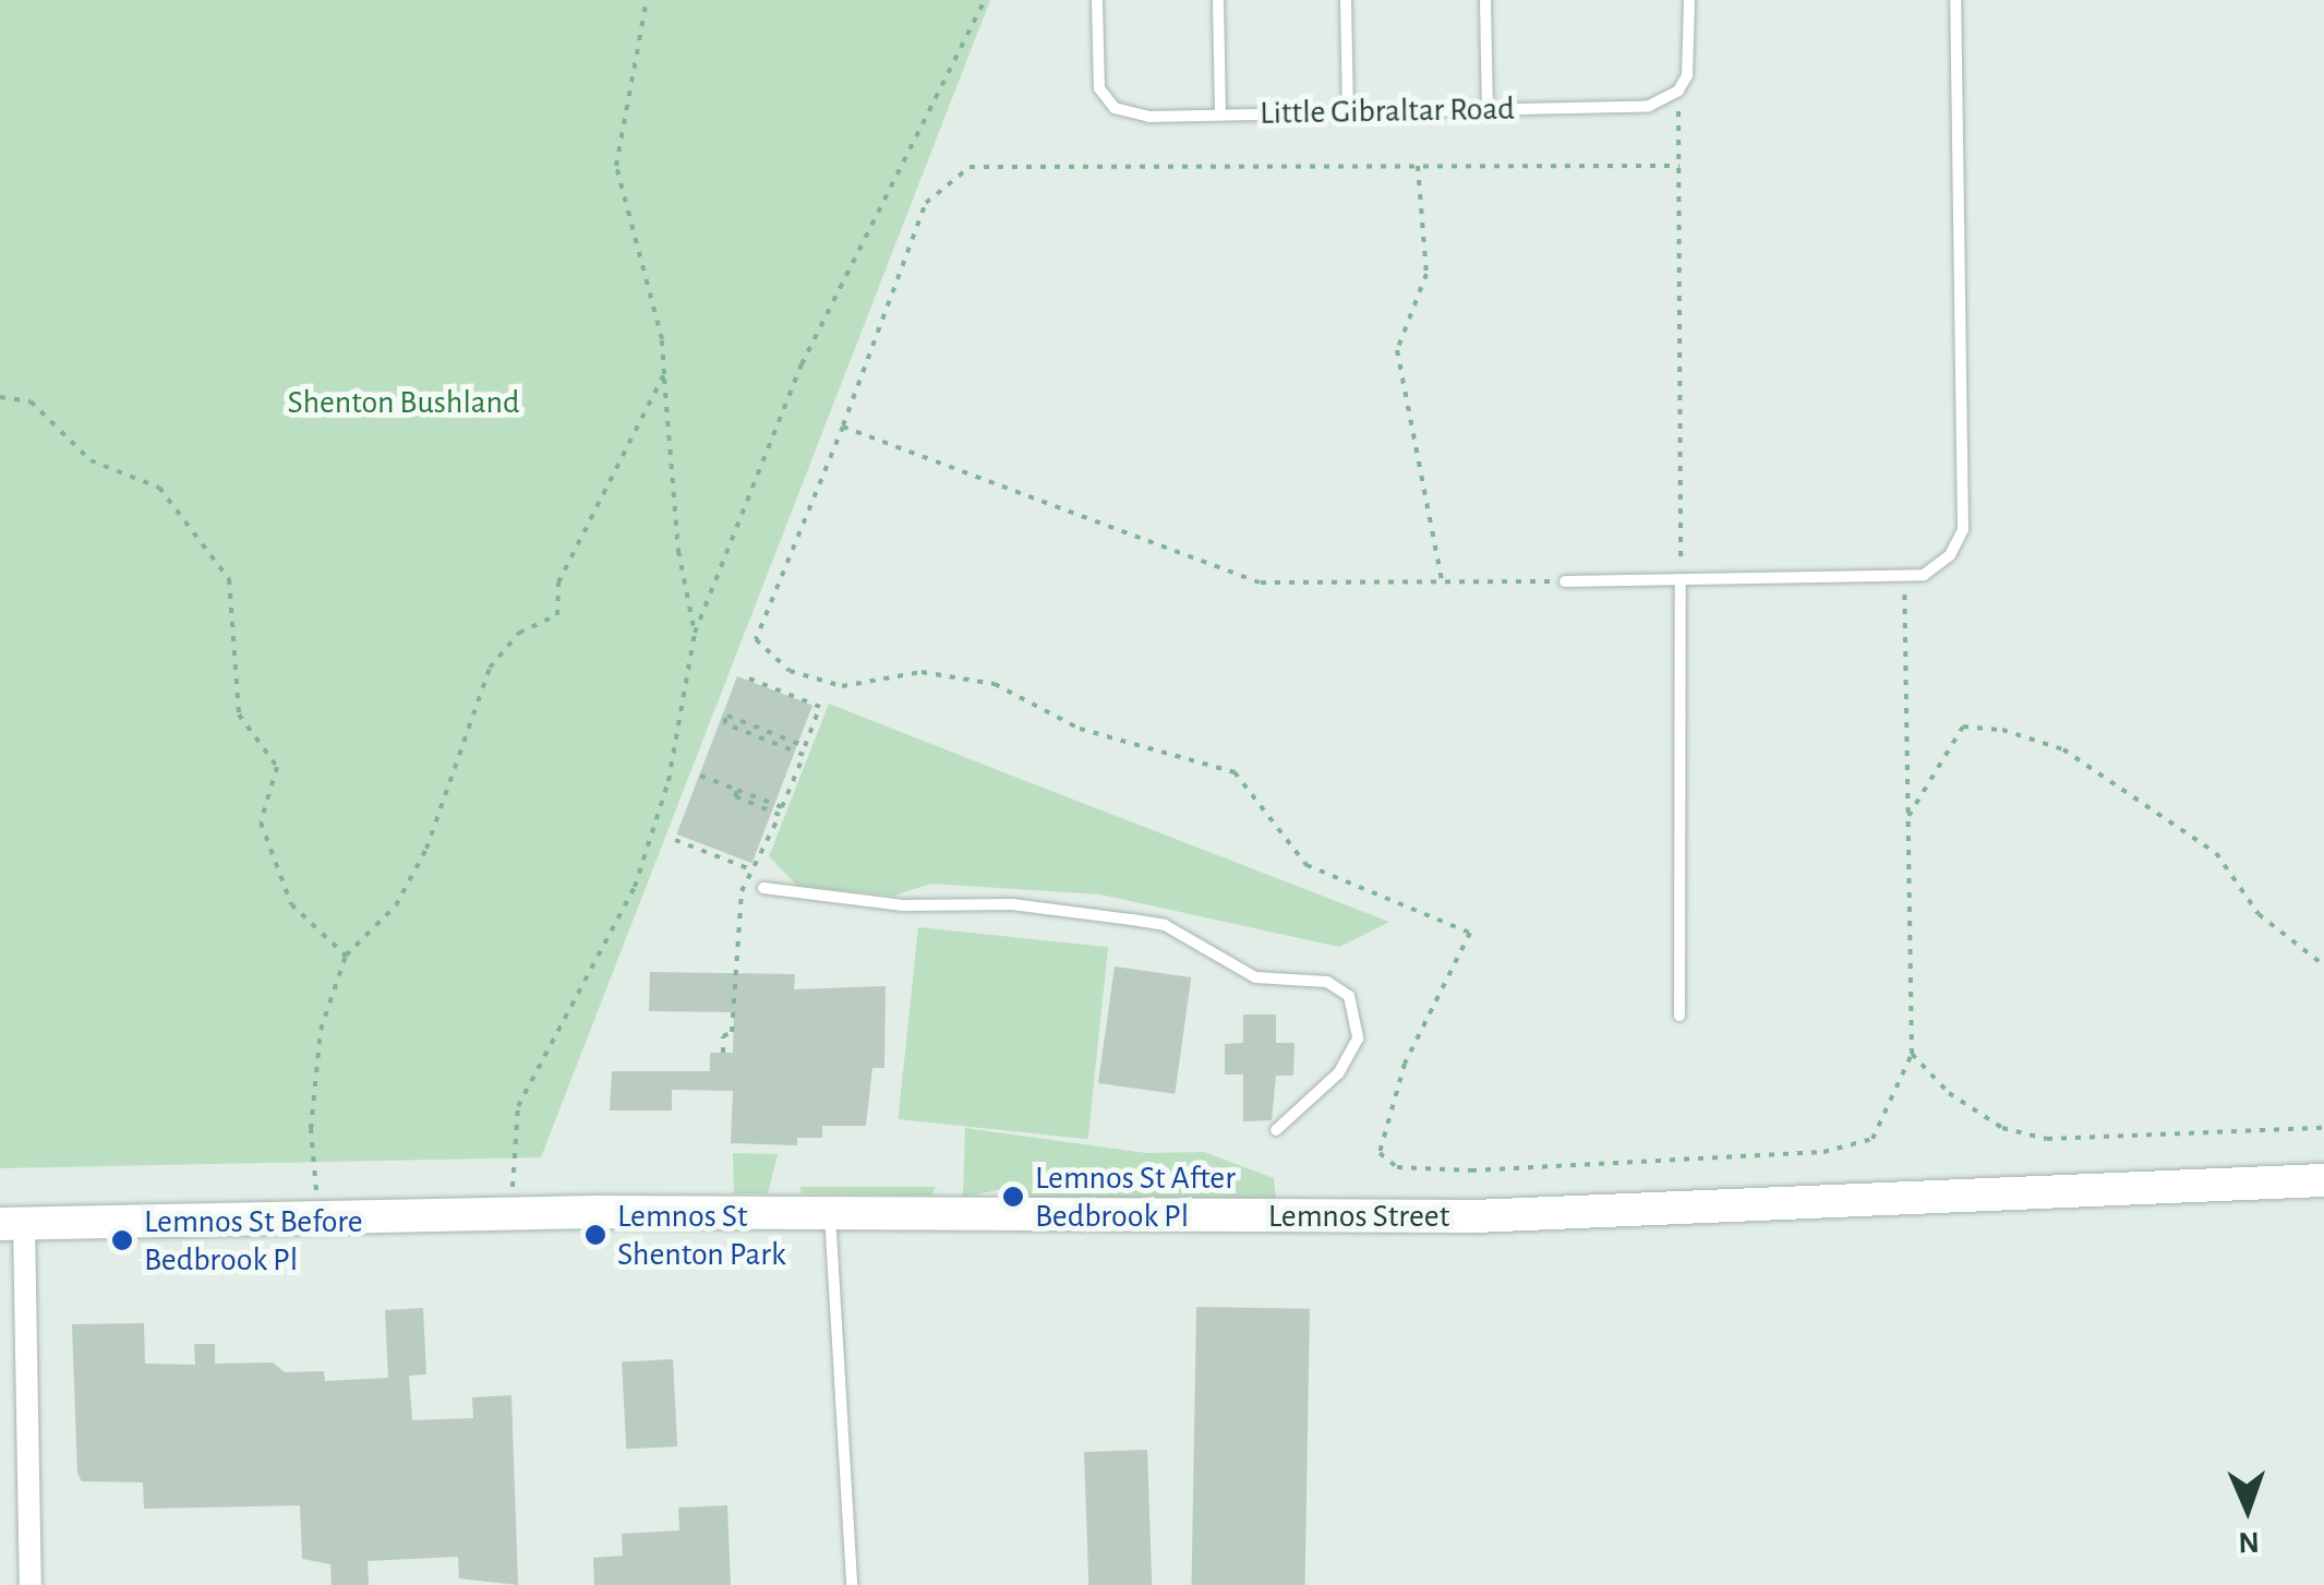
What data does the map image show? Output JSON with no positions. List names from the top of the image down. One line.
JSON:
{"streets":{"street":["Lemnos Street"],"lane":["Little Gibraltar Road"]},"parks":["Shenton Bushland"],"places":["Lemnos St After Bedbrook Pl","Lemnos St Shenton Park","Lemnos St Before Bedbrook Pl"],"north":"bottom"}
